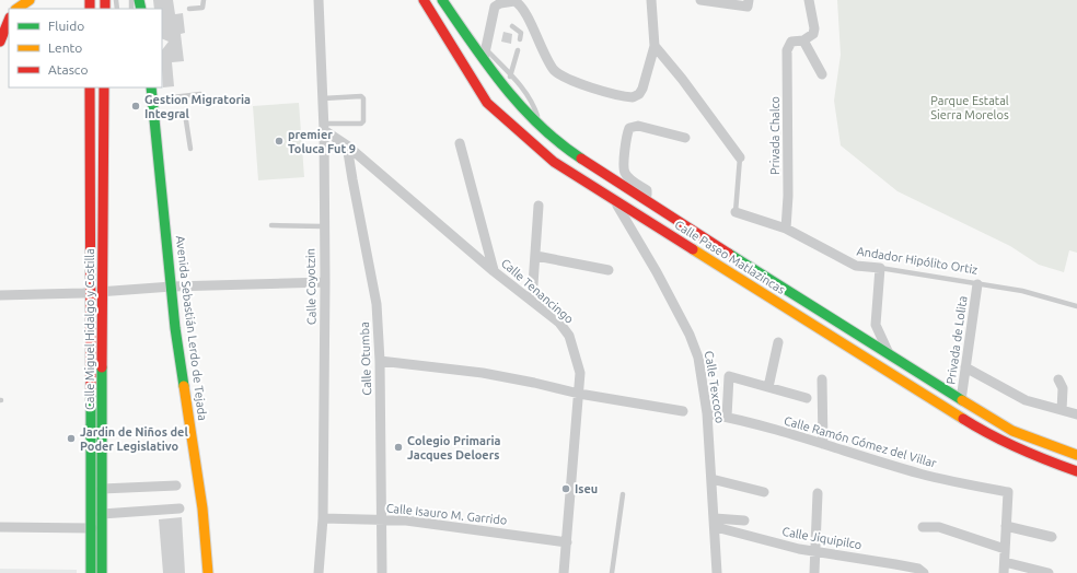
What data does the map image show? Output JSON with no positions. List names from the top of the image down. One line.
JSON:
{"streets":{"main road":["Calle Paseo Matlazincas","Avenida Sebastián Lerdo de Tejada","Calle Miguel Hidalgo y Costilla"],"street":["Privada Chalco","Andador Hipólito Ortiz","Calle Coyotzin","Calle Tenancingo","Privada de Lolita","Calle Otumba","Calle Texcoco","Calle Ramón Gómez del Villar","Calle Isauro M. Garrido","Calle Jiquipilco"]},"crossings":[["Privada Chalco","Andador Hipólito Ortiz"],["Calle Paseo Matlazincas","Privada de Lolita"],["Calle Paseo Matlazincas","Calle Texcoco"],["Andador Hipólito Ortiz","Privada de Lolita"],["Calle Coyotzin","Calle Tenancingo"],["Calle Coyotzin","Calle Isauro M. Garrido"],["Calle Tenancingo","Calle Otumba"],["Calle Tenancingo","Calle Isauro M. Garrido"],["Calle Otumba","Calle Isauro M. Garrido"],["Calle Texcoco","Calle Ramón Gómez del Villar"],["Calle Texcoco","Calle Jiquipilco"]],"parks":["Parque Estatal Sierra Morelos"],"places":["Gestion Migratoria Integral","premier Toluca Fut 9","Jardin de Niños del Poder Legislativo","Colegio Primaria Jacques Deloers","Iseu"],"legend":["Fluido","Lento","Atasco"]}
